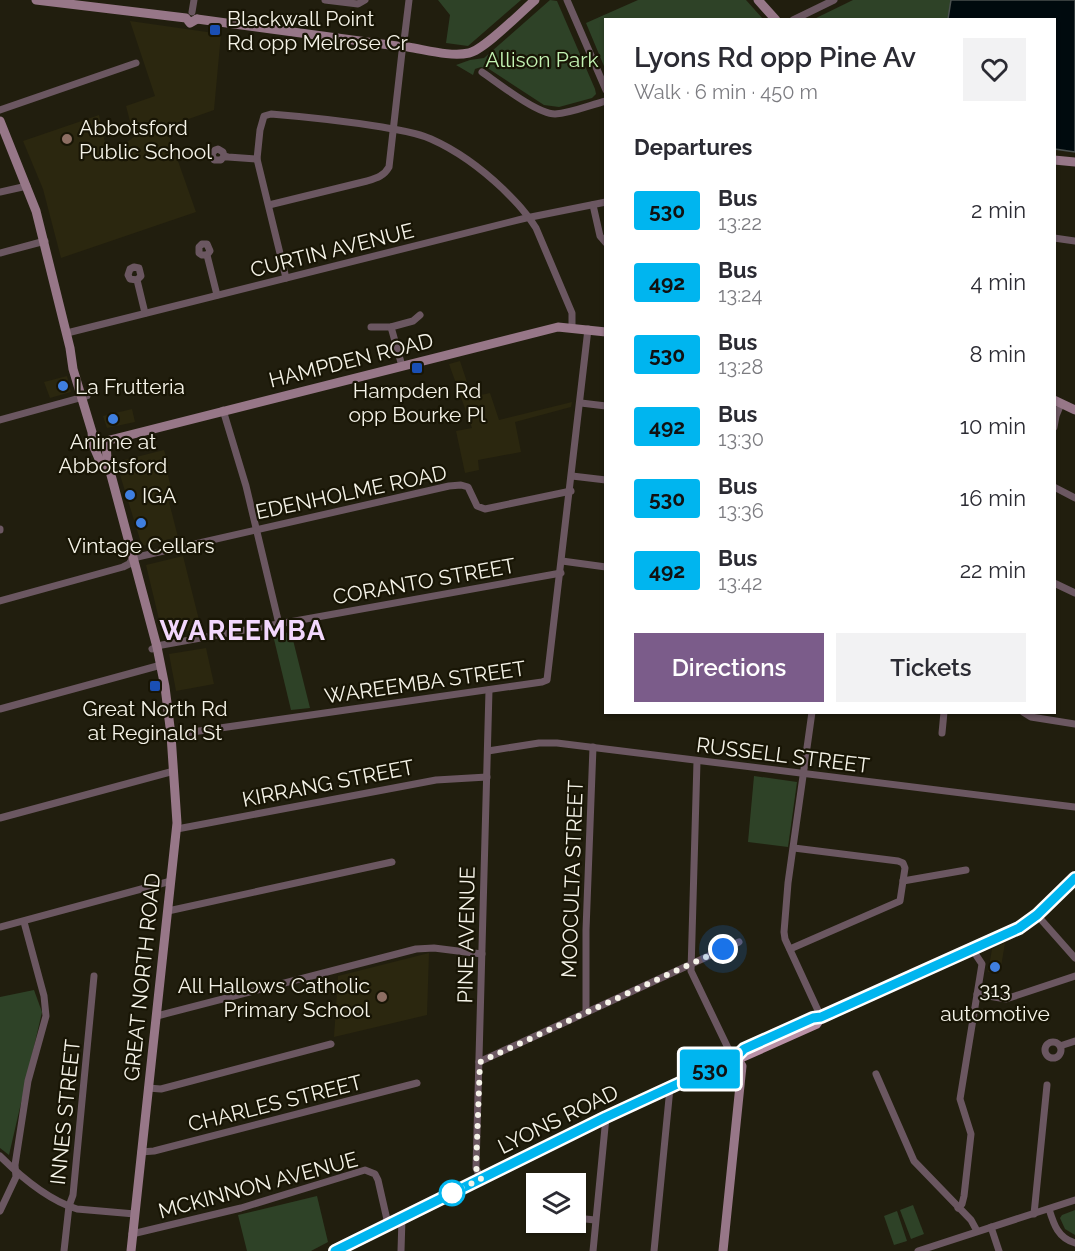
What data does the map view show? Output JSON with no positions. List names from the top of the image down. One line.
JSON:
{"streets":{"main road":["HAMPDEN ROAD","GREAT NORTH ROAD","LYONS ROAD"],"street":["CURTIN AVENUE","EDENHOLME ROAD","CORANTO STREET","WAREEMBA STREET","RUSSELL STREET","KIRRANG STREET","MOOCULTA STREET","PINE AVENUE","CHARLES STREET","INNES STREET","MCKINNON AVENUE"]},"crossings":[["CURTIN AVENUE","GREAT NORTH ROAD"],["HAMPDEN ROAD","WAREEMBA STREET"],["HAMPDEN ROAD","GREAT NORTH ROAD"],["EDENHOLME ROAD","WAREEMBA STREET"],["EDENHOLME ROAD","GREAT NORTH ROAD"],["CORANTO STREET","WAREEMBA STREET"],["CORANTO STREET","GREAT NORTH ROAD"],["WAREEMBA STREET","PINE AVENUE"],["WAREEMBA STREET","GREAT NORTH ROAD"],["RUSSELL STREET","MOOCULTA STREET"],["RUSSELL STREET","PINE AVENUE"],["KIRRANG STREET","PINE AVENUE"],["KIRRANG STREET","GREAT NORTH ROAD"],["PINE AVENUE","LYONS ROAD"],["GREAT NORTH ROAD","CHARLES STREET"],["GREAT NORTH ROAD","MCKINNON AVENUE"],["LYONS ROAD","MCKINNON AVENUE"]],"districts":["WAREEMBA"],"parks":["Allison Park"],"places":{"transit":["Blackwall Point Rd opp Melrose Cr","Hampden Rd opp Bourke Pl","Great North Rd at Reginald St"],"other":["Abbotsford Public School","La Frutteria","Anime at Abbotsford","IGA","Vintage Cellars","313 automotive","All Hallows Catholic Primary School"]},"lines":["bus line 530"],"page":{"on_map":"530","heading":[["Lyons Rd opp Pine Av","Walk · 6 min · 450 m"],"Departures"],"list":[{"mark":"530","name":"Bus","note":"13:22","value":"2 min"},{"mark":"492","name":"Bus","note":"13:24","value":"4 min"},{"mark":"530","name":"Bus","note":"13:28","value":"8 min"},{"mark":"492","name":"Bus","note":"13:30","value":"10 min"},{"mark":"530","name":"Bus","note":"13:36","value":"16 min"},{"mark":"492","name":"Bus","note":"13:42","value":"22 min"}],"buttons":["Directions","Tickets"]}}
